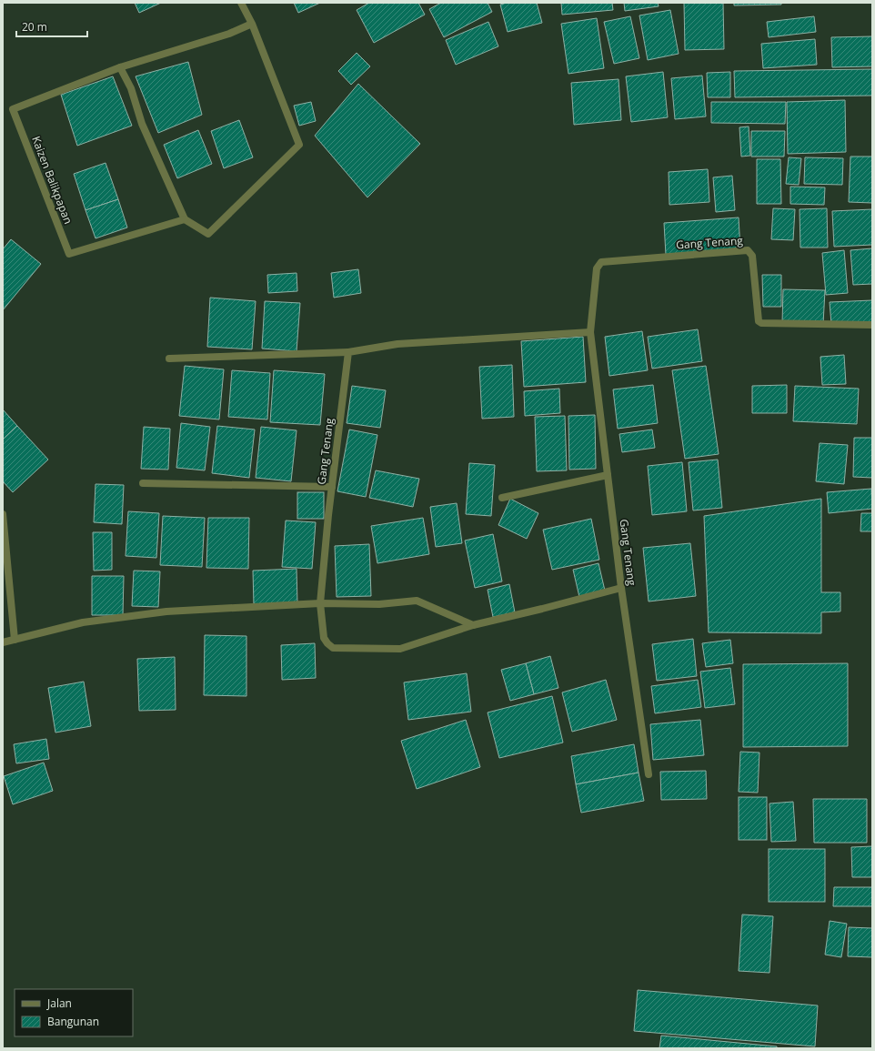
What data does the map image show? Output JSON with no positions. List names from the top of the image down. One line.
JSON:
{"streets":{"street":["Kaizen Balikpapan","Gang Tenang"]},"legend":["Jalan","Bangunan"],"scale_bar":"20 m"}
